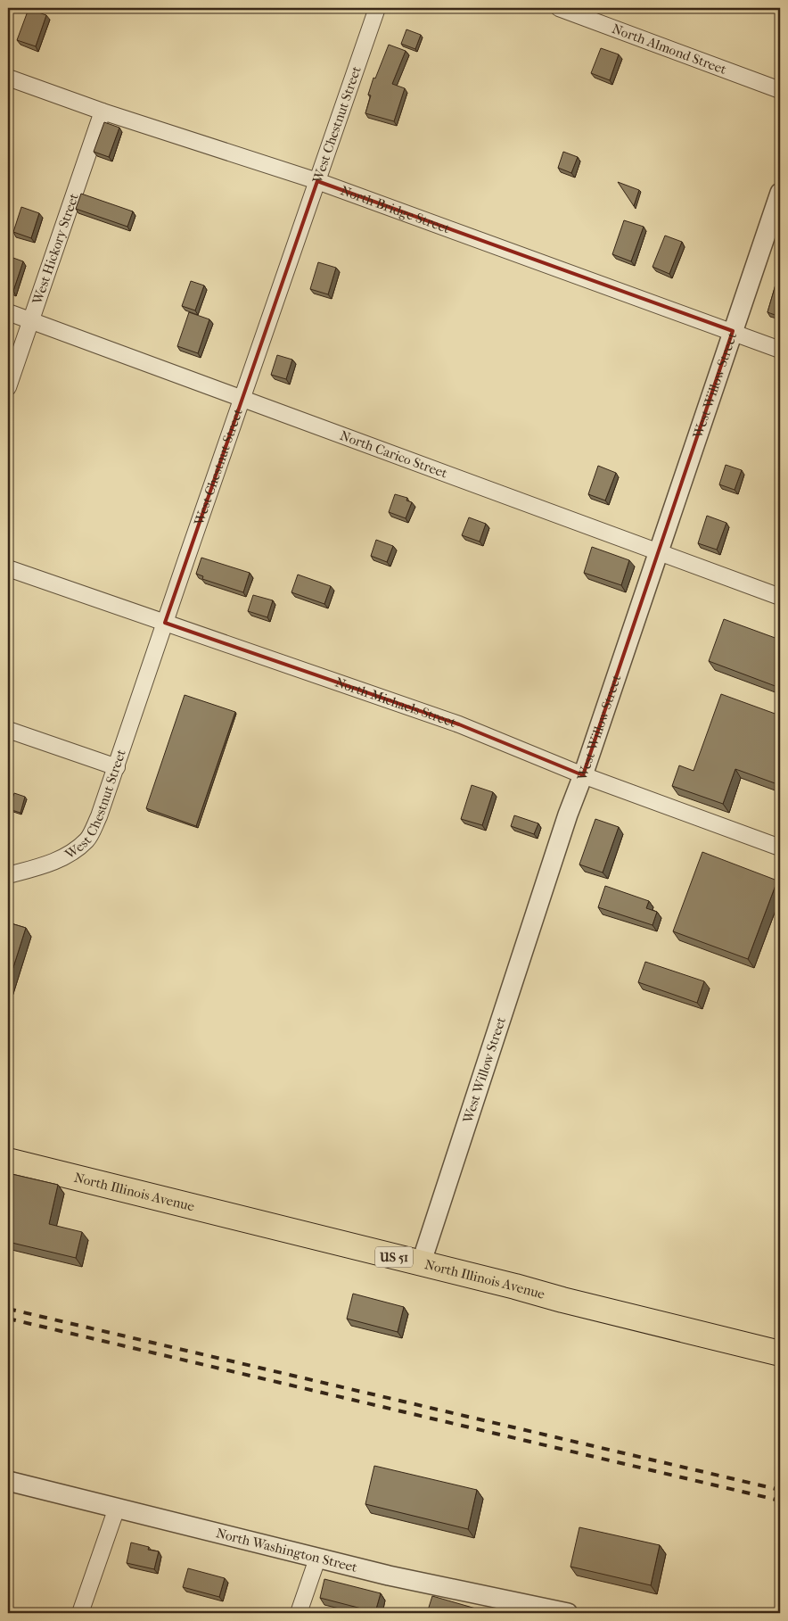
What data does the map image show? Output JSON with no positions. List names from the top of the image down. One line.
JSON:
{"streets":{"main road":["North Illinois Avenue","US 51"],"street":["North Almond Street","West Chestnut Street","North Bridge Street","West Hickory Street","West Willow Street","North Carico Street","North Michaels Street","North Washington Street"]},"crossings":[["West Chestnut Street","North Bridge Street"],["West Chestnut Street","North Carico Street"],["West Chestnut Street","North Michaels Street"],["North Bridge Street","West Hickory Street"],["North Bridge Street","West Willow Street"],["West Hickory Street","North Carico Street"],["West Willow Street","North Carico Street"],["West Willow Street","North Michaels Street"],["West Willow Street","North Illinois Avenue"]]}
